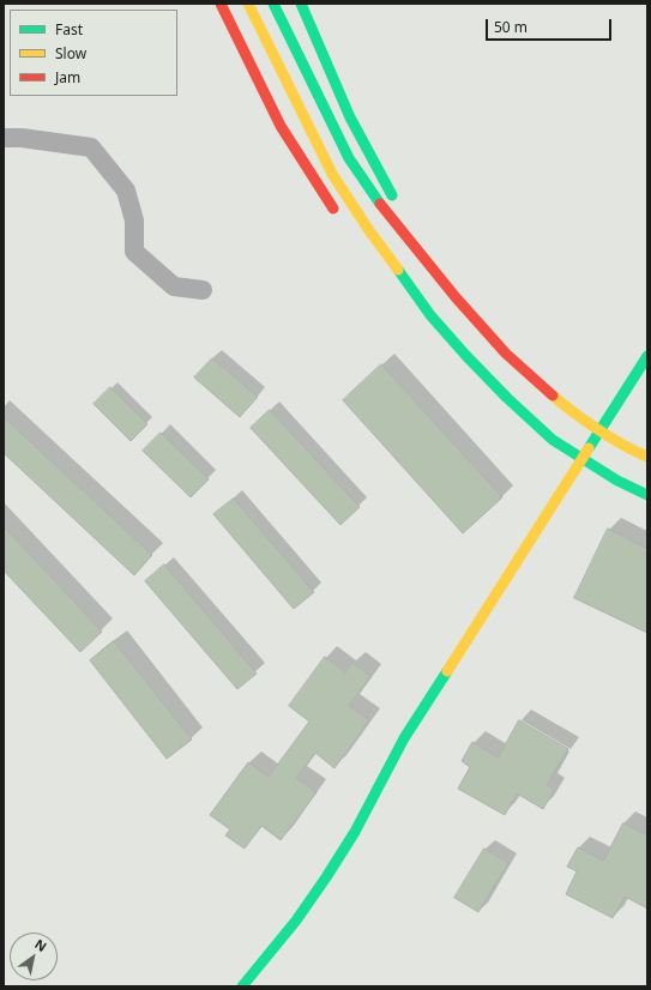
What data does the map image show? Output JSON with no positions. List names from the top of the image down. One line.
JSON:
{"legend":["Fast","Slow","Jam"],"scale_bar":"50 m","north":"top right"}
